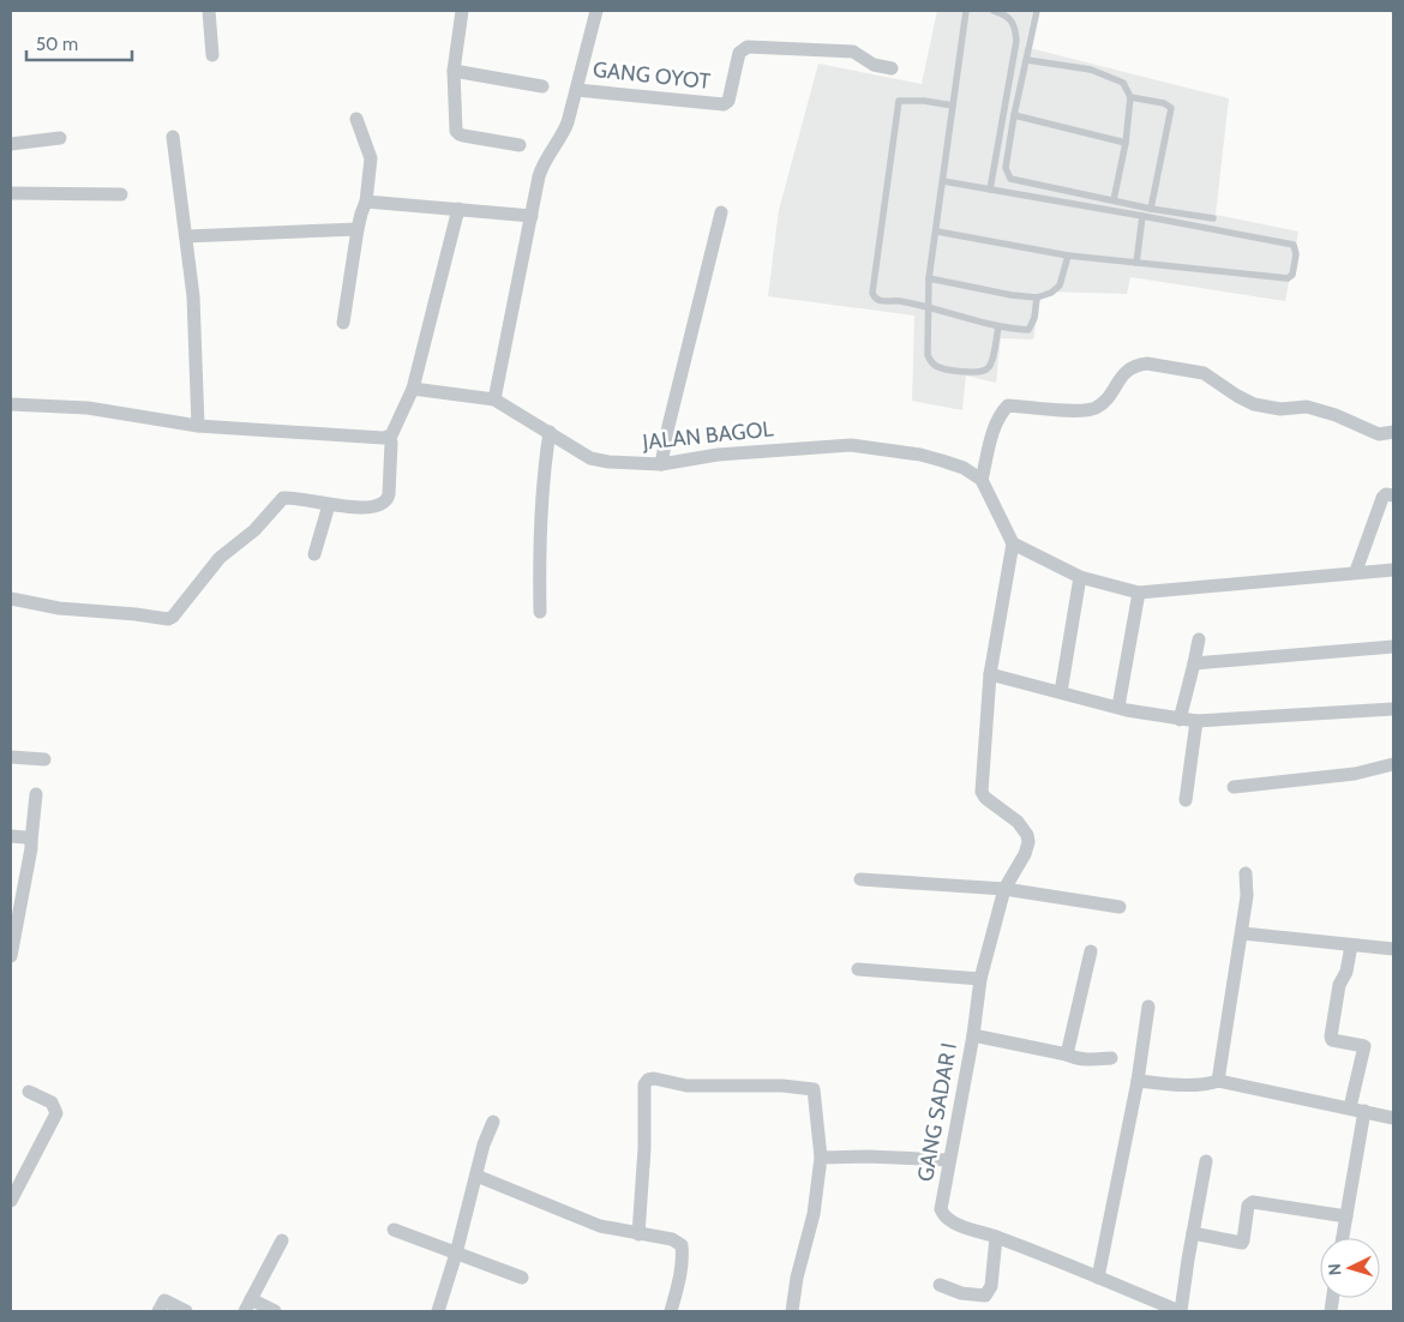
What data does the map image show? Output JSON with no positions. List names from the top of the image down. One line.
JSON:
{"streets":{"street":["GANG OYOT","JALAN BAGOL","GANG SADAR I"]},"scale_bar":"50 m","north":"left"}
